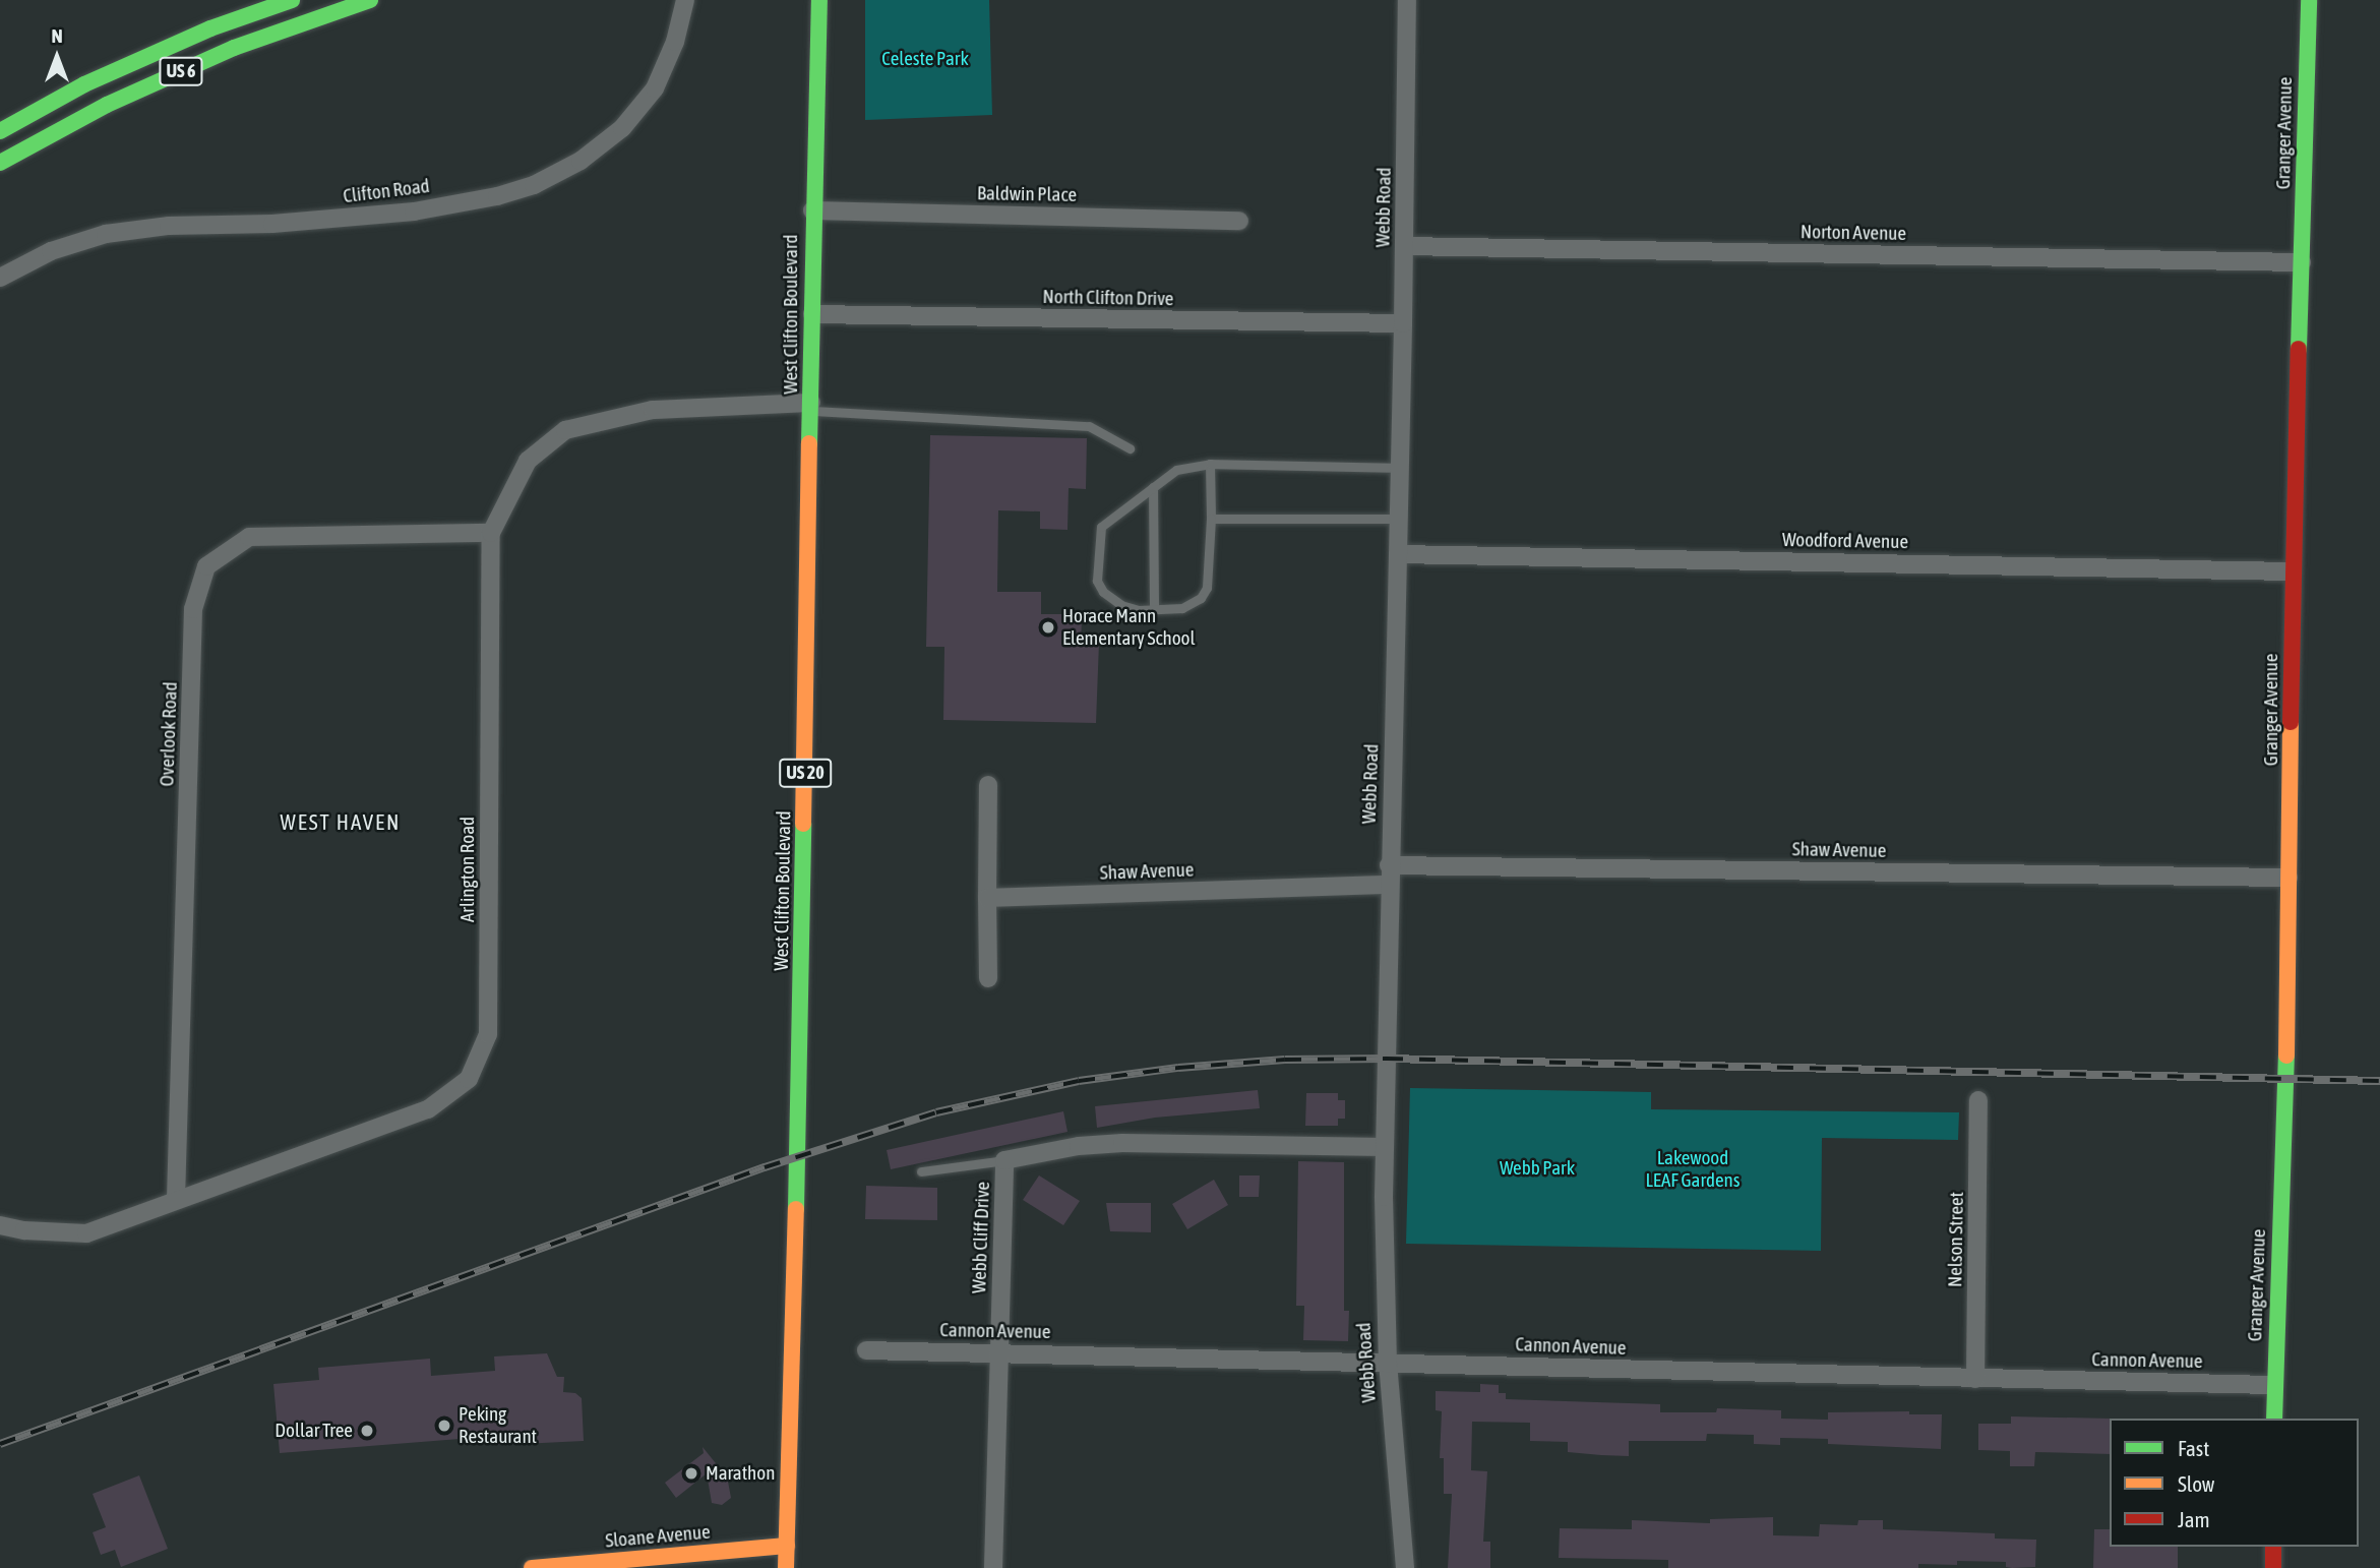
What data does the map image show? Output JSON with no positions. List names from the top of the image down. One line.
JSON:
{"streets":{"main road":["US 6","Granger Avenue","West Clifton Boulevard","US 20","Sloane Avenue"],"street":["Clifton Road","Baldwin Place","Webb Road","Norton Avenue","North Clifton Drive","Woodford Avenue","Overlook Road","Shaw Avenue","Arlington Road","Webb Cliff Drive","Nelson Street","Cannon Avenue"]},"crossings":[["Granger Avenue","Norton Avenue"],["Granger Avenue","Woodford Avenue"],["Granger Avenue","Shaw Avenue"],["Granger Avenue","Cannon Avenue"],["Baldwin Place","West Clifton Boulevard"],["Webb Road","Norton Avenue"],["Webb Road","North Clifton Drive"],["Webb Road","Woodford Avenue"],["Webb Road","Shaw Avenue"],["Webb Road","Webb Cliff Drive"],["Webb Road","Cannon Avenue"],["North Clifton Drive","West Clifton Boulevard"],["West Clifton Boulevard","Arlington Road"],["West Clifton Boulevard","Sloane Avenue"],["Overlook Road","Arlington Road"],["Webb Cliff Drive","Cannon Avenue"],["Nelson Street","Cannon Avenue"]],"districts":["WEST HAVEN"],"parks":["Celeste Park","Lakewood LEAF Gardens","Webb Park"],"places":["Horace Mann Elementary School","Peking Restaurant","Dollar Tree","Marathon"],"legend":["Fast","Slow","Jam"],"north":"top"}
